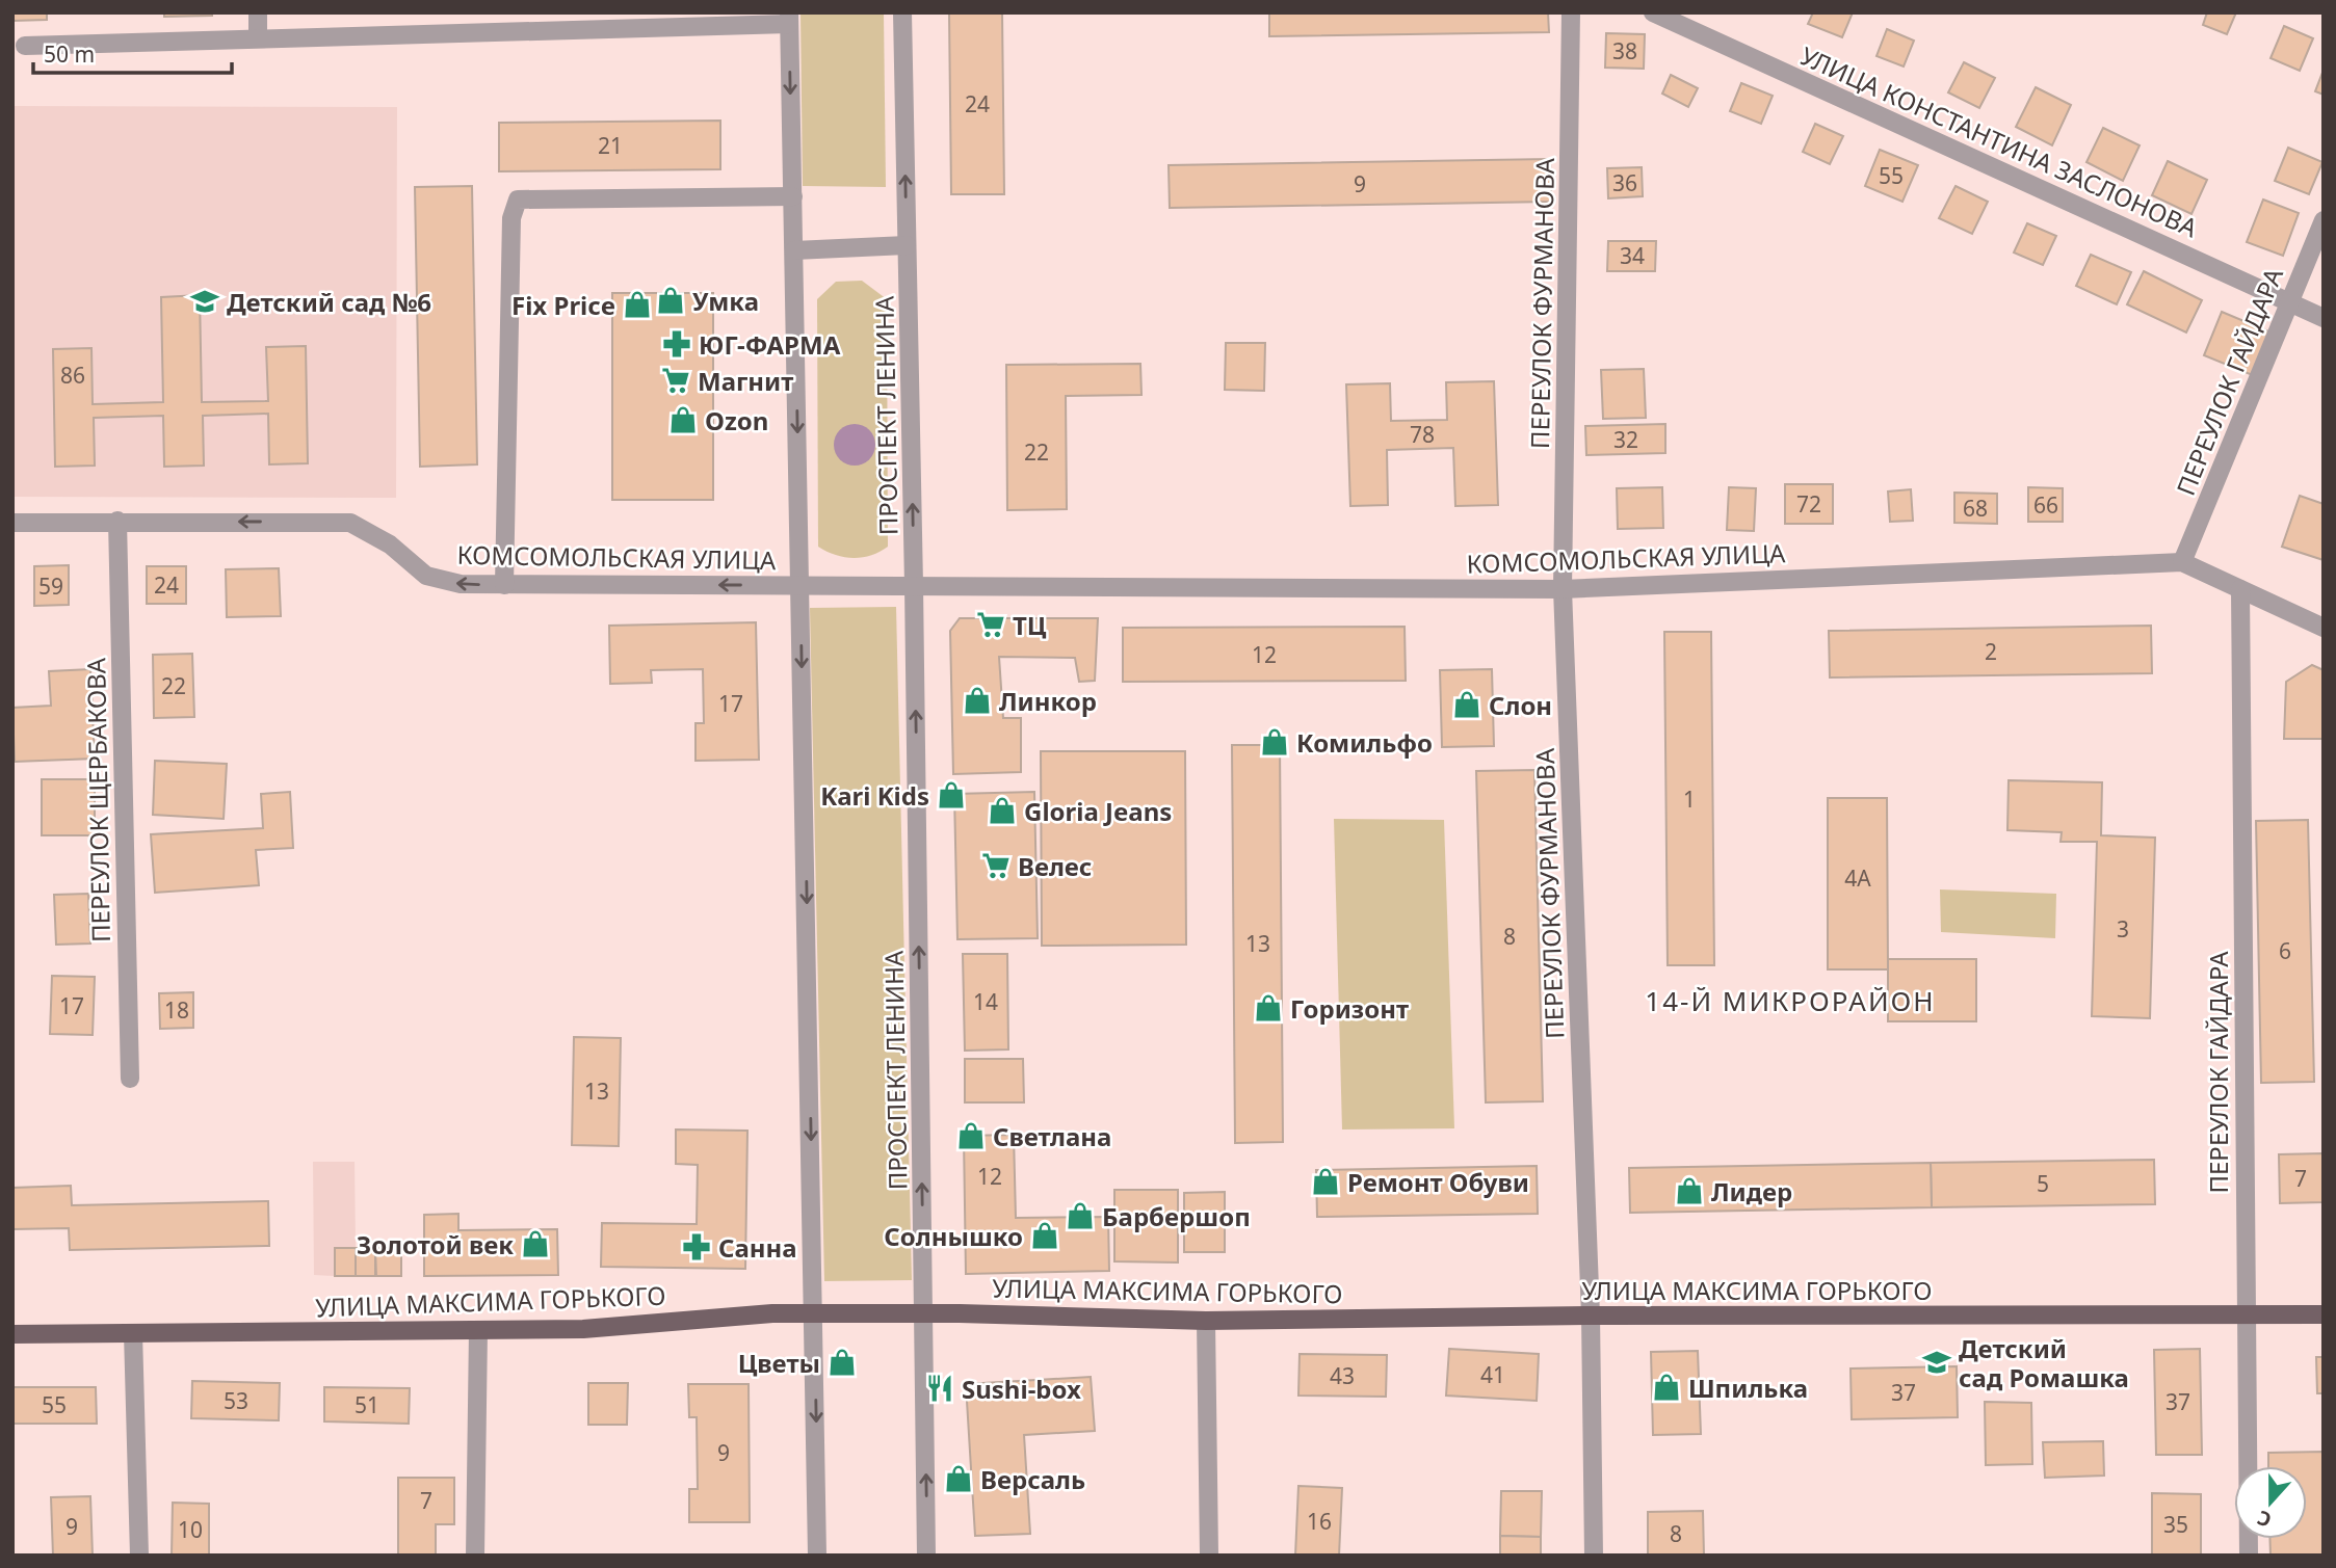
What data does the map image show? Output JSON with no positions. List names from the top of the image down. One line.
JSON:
{"streets":{"main road":["УЛИЦА МАКСИМА ГОРЬКОГО"],"street":["УЛИЦА КОНСТАНТИНА ЗАСЛОНОВА","ПЕРЕУЛОК ФУРМАНОВА","ПЕРЕУЛОК ГАЙДАРА","ПРОСПЕКТ ЛЕНИНА","КОМСОМОЛЬСКАЯ УЛИЦА","ПЕРЕУЛОК ЩЕРБАКОВА"]},"crossings":[["УЛИЦА КОНСТАНТИНА ЗАСЛОНОВА","ПЕРЕУЛОК ГАЙДАРА"],["ПЕРЕУЛОК ФУРМАНОВА","КОМСОМОЛЬСКАЯ УЛИЦА"],["ПЕРЕУЛОК ФУРМАНОВА","УЛИЦА МАКСИМА ГОРЬКОГО"],["ПЕРЕУЛОК ГАЙДАРА","КОМСОМОЛЬСКАЯ УЛИЦА"],["ПЕРЕУЛОК ГАЙДАРА","УЛИЦА МАКСИМА ГОРЬКОГО"],["ПРОСПЕКТ ЛЕНИНА","КОМСОМОЛЬСКАЯ УЛИЦА"],["ПРОСПЕКТ ЛЕНИНА","УЛИЦА МАКСИМА ГОРЬКОГО"],["КОМСОМОЛЬСКАЯ УЛИЦА","ПЕРЕУЛОК ЩЕРБАКОВА"]],"districts":["14-Й МИКРОРАЙОН"],"places":{"shop":["Умка","Fix Price","Ozon","Линкор","Слон","Комильфо","Kari Kids","Gloria Jeans","Горизонт","Светлана","Ремонт Обуви","Лидер","Барбершоп","Солнышко","Золотой век","Цветы","Шпилька","Версаль"],"school or university":["Детский сад №6","Детский сад Ромашка"],"pharmacy":["ЮГ-ФАРМА","Санна"],"supermarket":["Магнит","ТЦ","Велес"],"restaurant":["Sushi-box"]},"house_numbers":["38","24","21","55","36","9","34","86","78","32","22","72","66","68","24","59","2","12","22","17","1","4А","3","8","13","6","14","17","18","13","12","7","5","41","43","37","53","37","55","51","9","7","16","35","9","10","8"],"scale_bar":"50 m","north":"bottom"}
